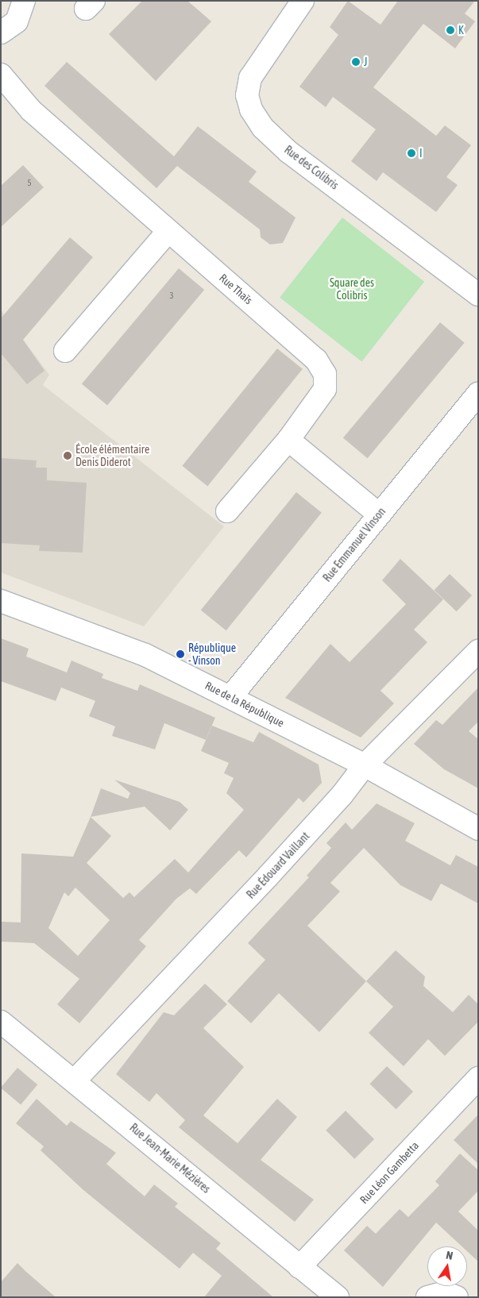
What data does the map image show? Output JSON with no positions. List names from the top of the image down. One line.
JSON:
{"streets":{"street":["Rue des Colibris","Rue Thaïs","Rue Emmanuel Vinson","Rue de la République","Rue Édouard Vaillant","Rue Jean-Marie Mézières","Rue Léon Gambetta"]},"crossings":[["Rue Emmanuel Vinson","Rue de la République"],["Rue de la République","Rue Édouard Vaillant"],["Rue Édouard Vaillant","Rue Jean-Marie Mézières"],["Rue Jean-Marie Mézières","Rue Léon Gambetta"]],"parks":["Square des Colibris"],"places":["K","J","I","École élémentaire Denis Diderot","République - Vinson"],"house_numbers":["5","3"],"north":"top"}
